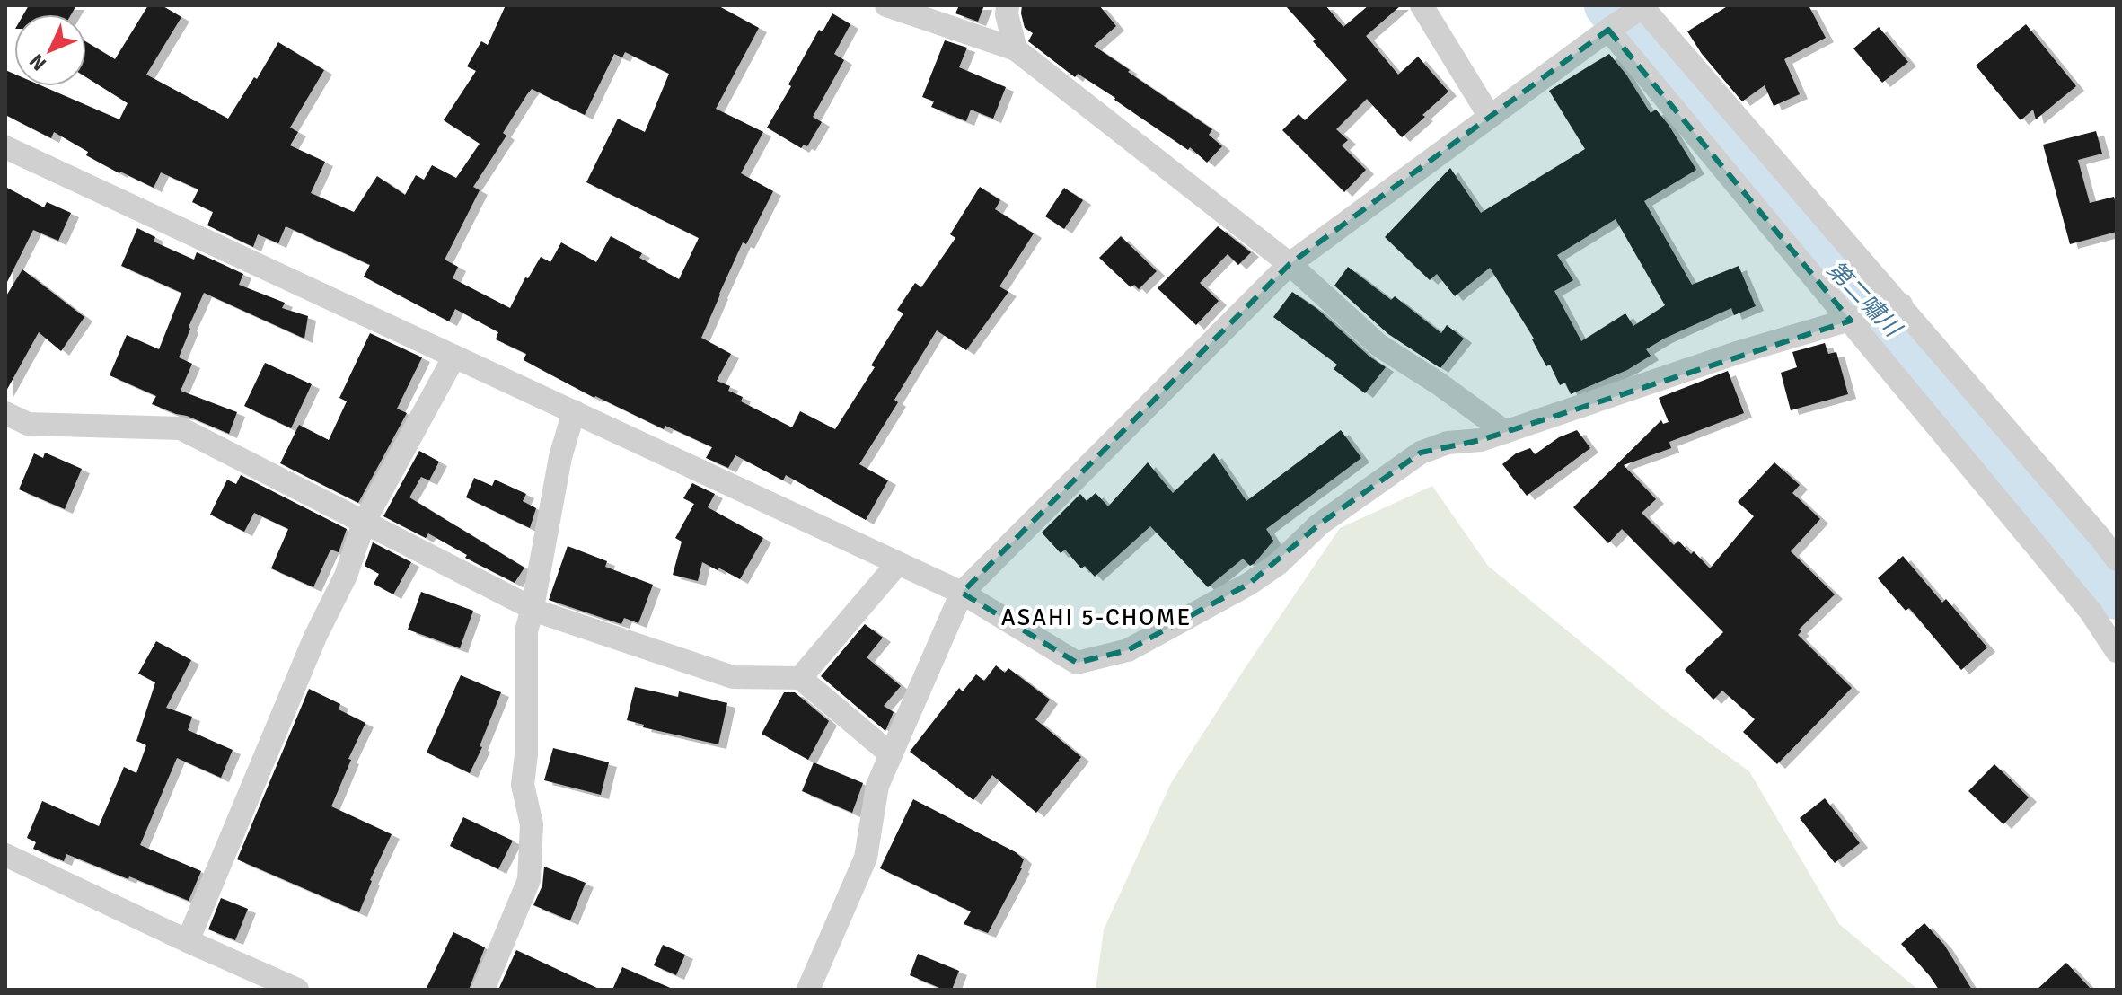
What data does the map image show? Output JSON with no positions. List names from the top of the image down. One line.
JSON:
{"districts":["ASAHI 5-CHOME"],"water":["第二嘯川"],"north":"bottom left"}
